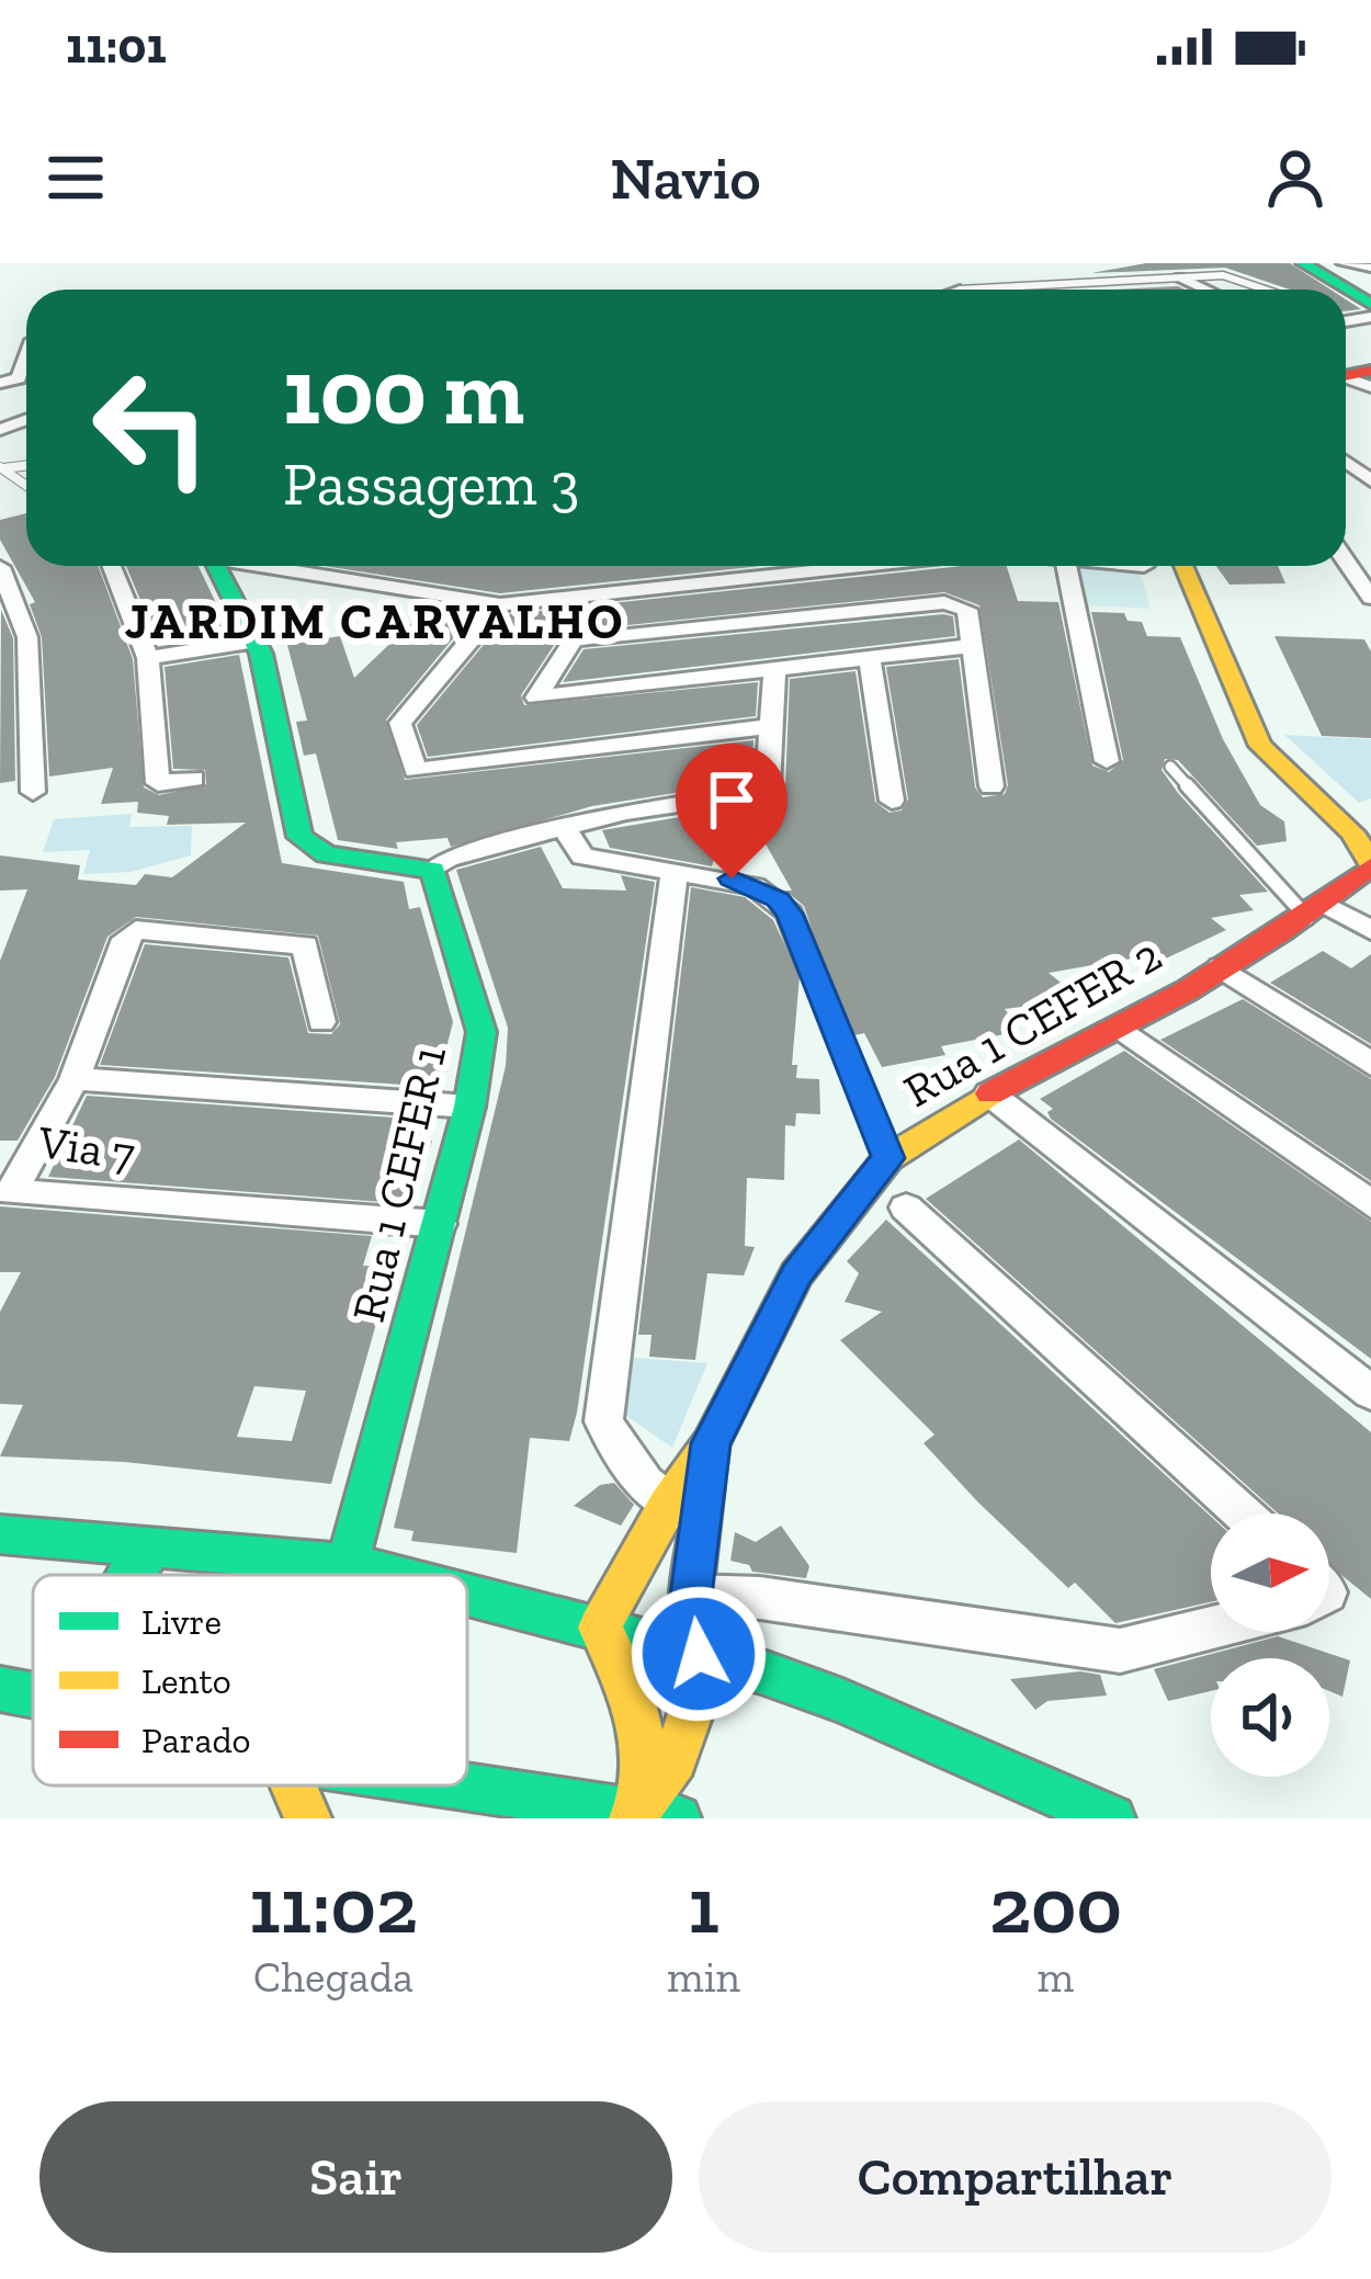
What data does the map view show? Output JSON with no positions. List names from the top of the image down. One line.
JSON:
{"streets":{"street":["Rua 1 CEFER 2","Via 7","Rua 1 CEFER 1"]},"crossings":[["Via 7","Rua 1 CEFER 1"]],"districts":["JARDIM CARVALHO"],"legend":["Livre","Lento","Parado"],"north":"right","page":{"status":"11:01","header":"Navio","turn":["100 m","Passagem 3"],"eta":["11:02","Chegada","1","min","200","m"],"buttons":["Sair","Compartilhar"]}}
